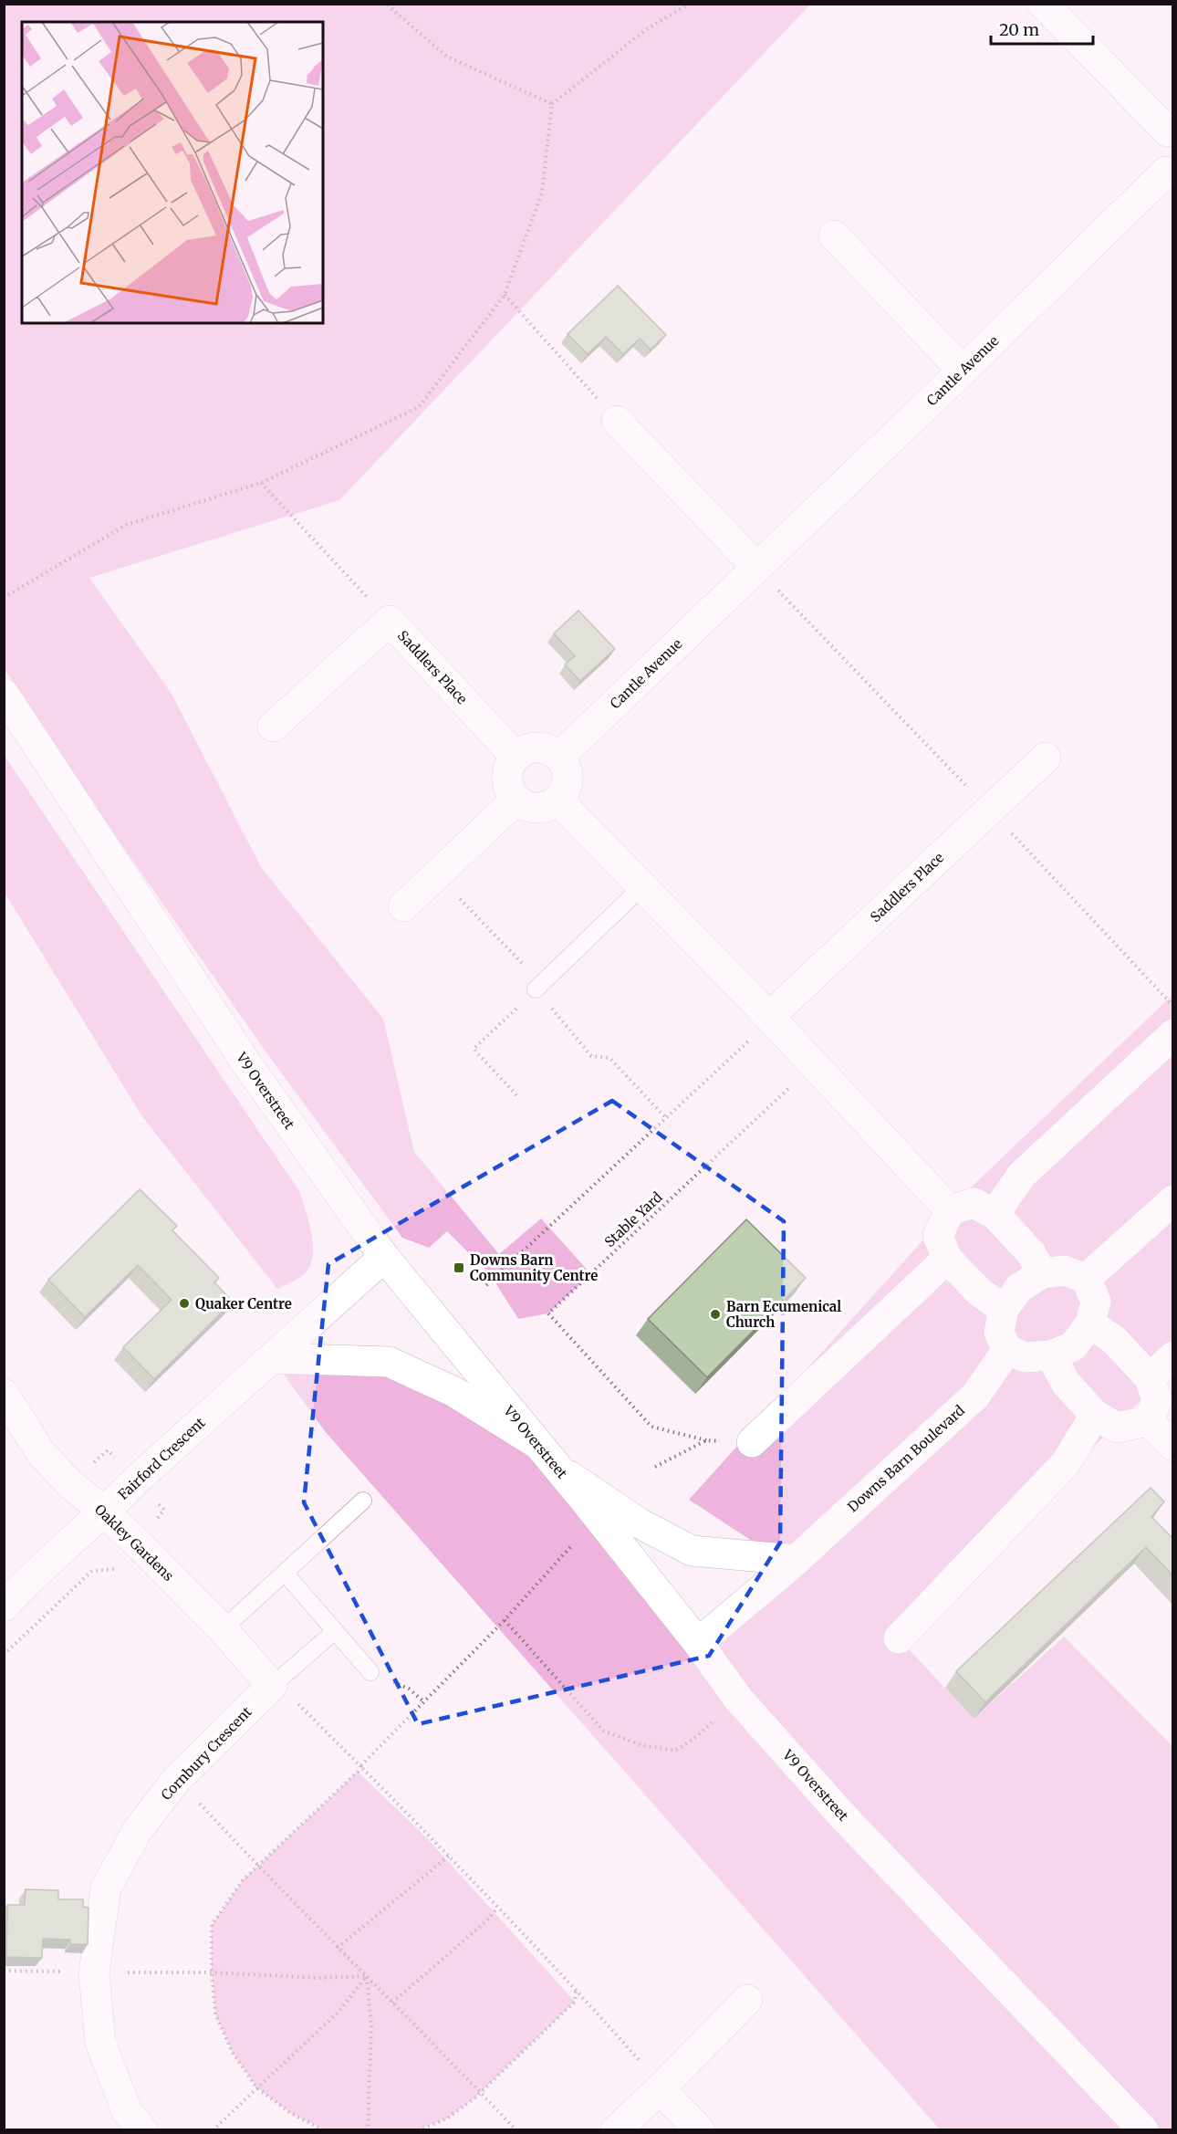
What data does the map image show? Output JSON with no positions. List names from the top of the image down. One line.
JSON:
{"streets":{"street":["Cantle Avenue","Saddlers Place","V9 Overstreet","Fairford Crescent","Downs Barn Boulevard","Oakley Gardens","Cornbury Crescent"],"path":["Stable Yard"]},"crossings":[["Cantle Avenue","Saddlers Place"],["V9 Overstreet","Fairford Crescent"],["V9 Overstreet","Downs Barn Boulevard"],["Fairford Crescent","Oakley Gardens"],["Oakley Gardens","Cornbury Crescent"]],"places":{"transit":["Downs Barn Community Centre"],"other":["Quaker Centre","Barn Ecumenical Church"]},"scale_bar":"20 m"}
